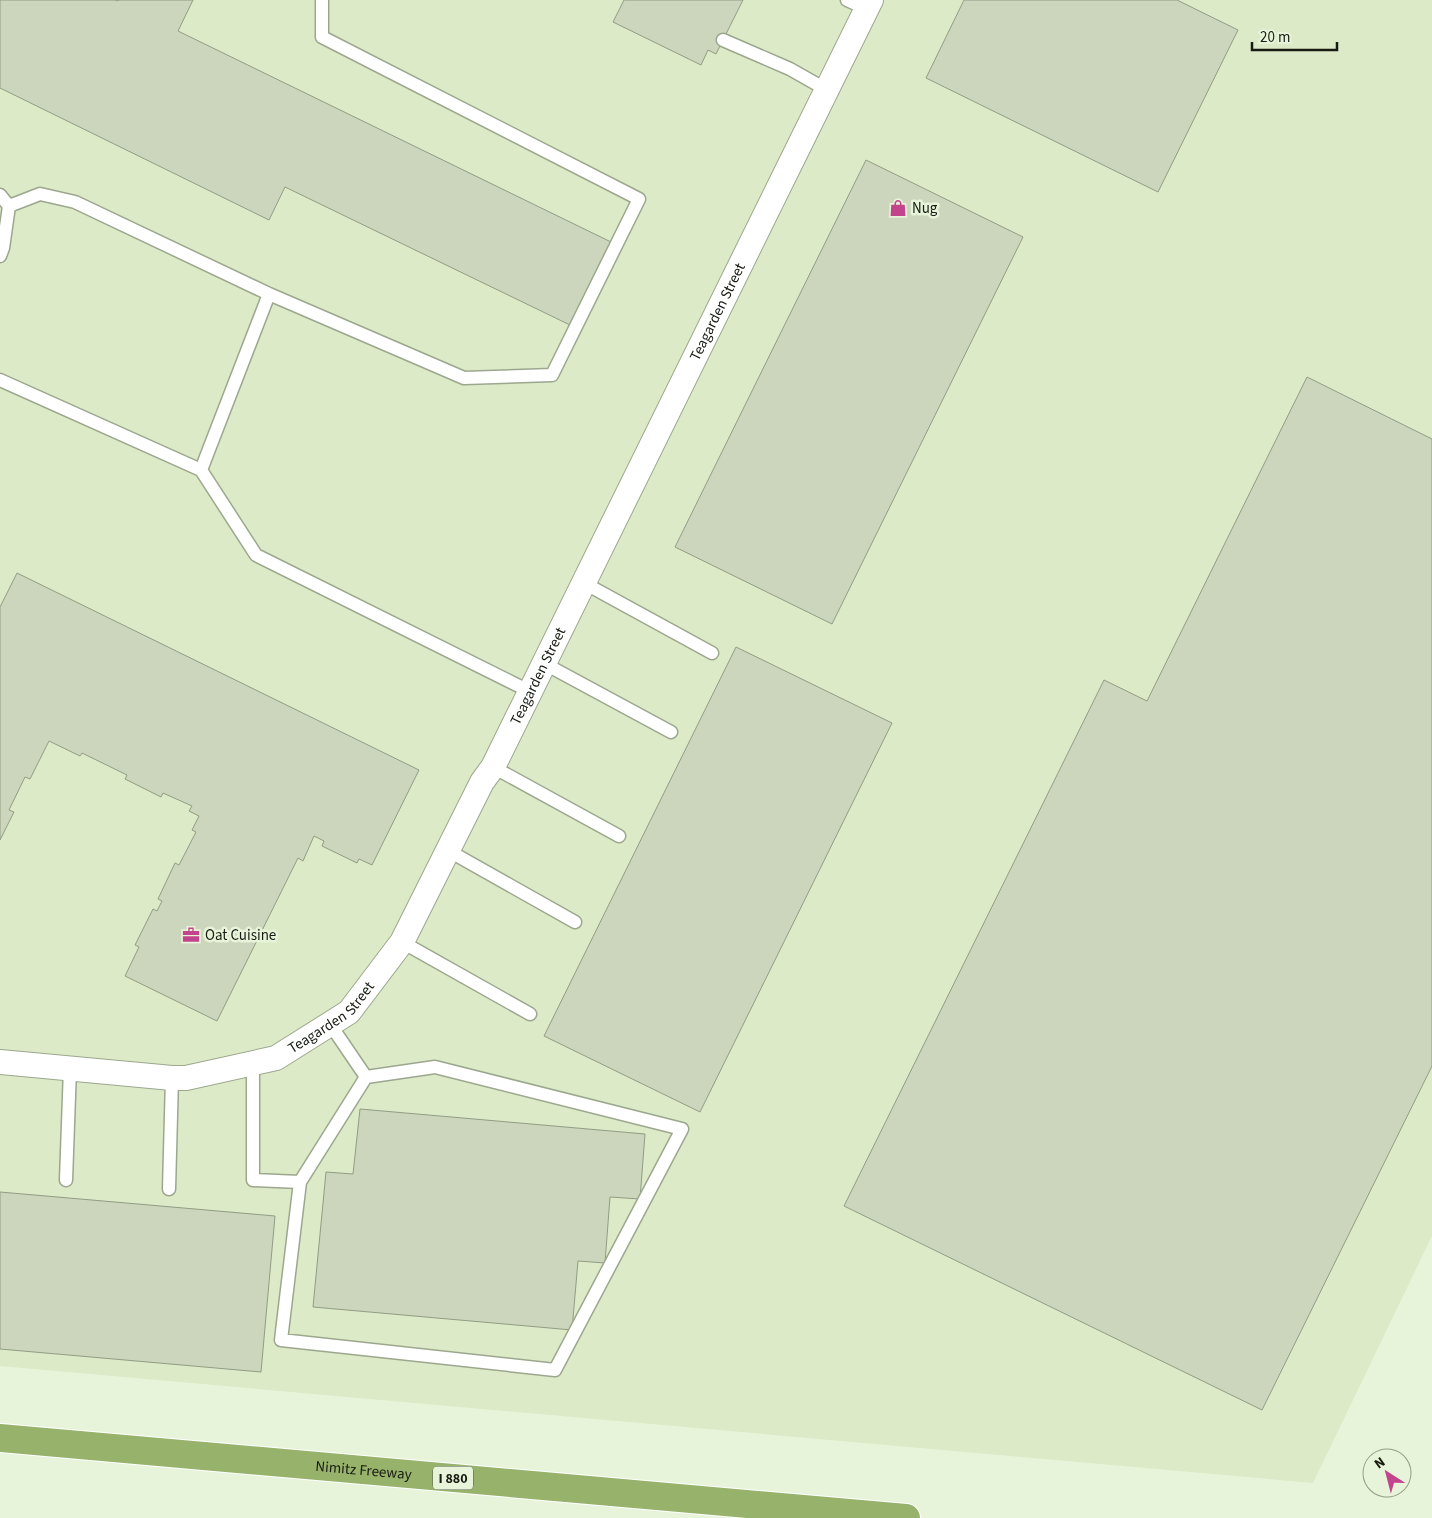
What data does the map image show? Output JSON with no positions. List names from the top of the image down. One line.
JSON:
{"streets":{"highway":["Nimitz Freeway","I 880"],"street":["Teagarden Street"]},"places":{"shop":["Nug"],"office":["Oat Cuisine"]},"scale_bar":"20 m","north":"top left"}
